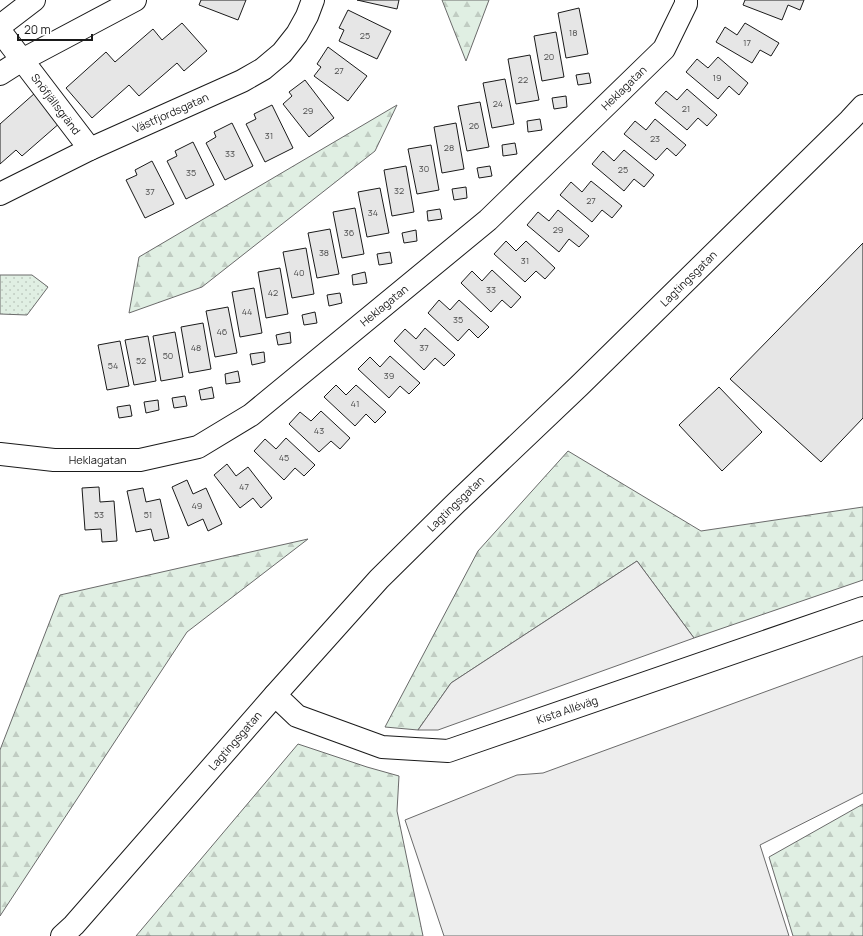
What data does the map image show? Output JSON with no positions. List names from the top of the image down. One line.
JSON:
{"streets":{"street":["Heklagatan","Snöfjällsgränd","Västfjordsgatan","Lagtingsgatan","Kista Alléväg"]},"crossings":[["Snöfjällsgränd","Västfjordsgatan"],["Lagtingsgatan","Kista Alléväg"]],"house_numbers":["18","25","17","20","27","19","22","24","21","29","26","31","23","28","33","30","25","35","32","37","27","34","29","36","38","31","40","33","42","44","35","46","48","37","50","52","54","39","41","43","45","47","49","53","51"],"scale_bar":"20 m"}
